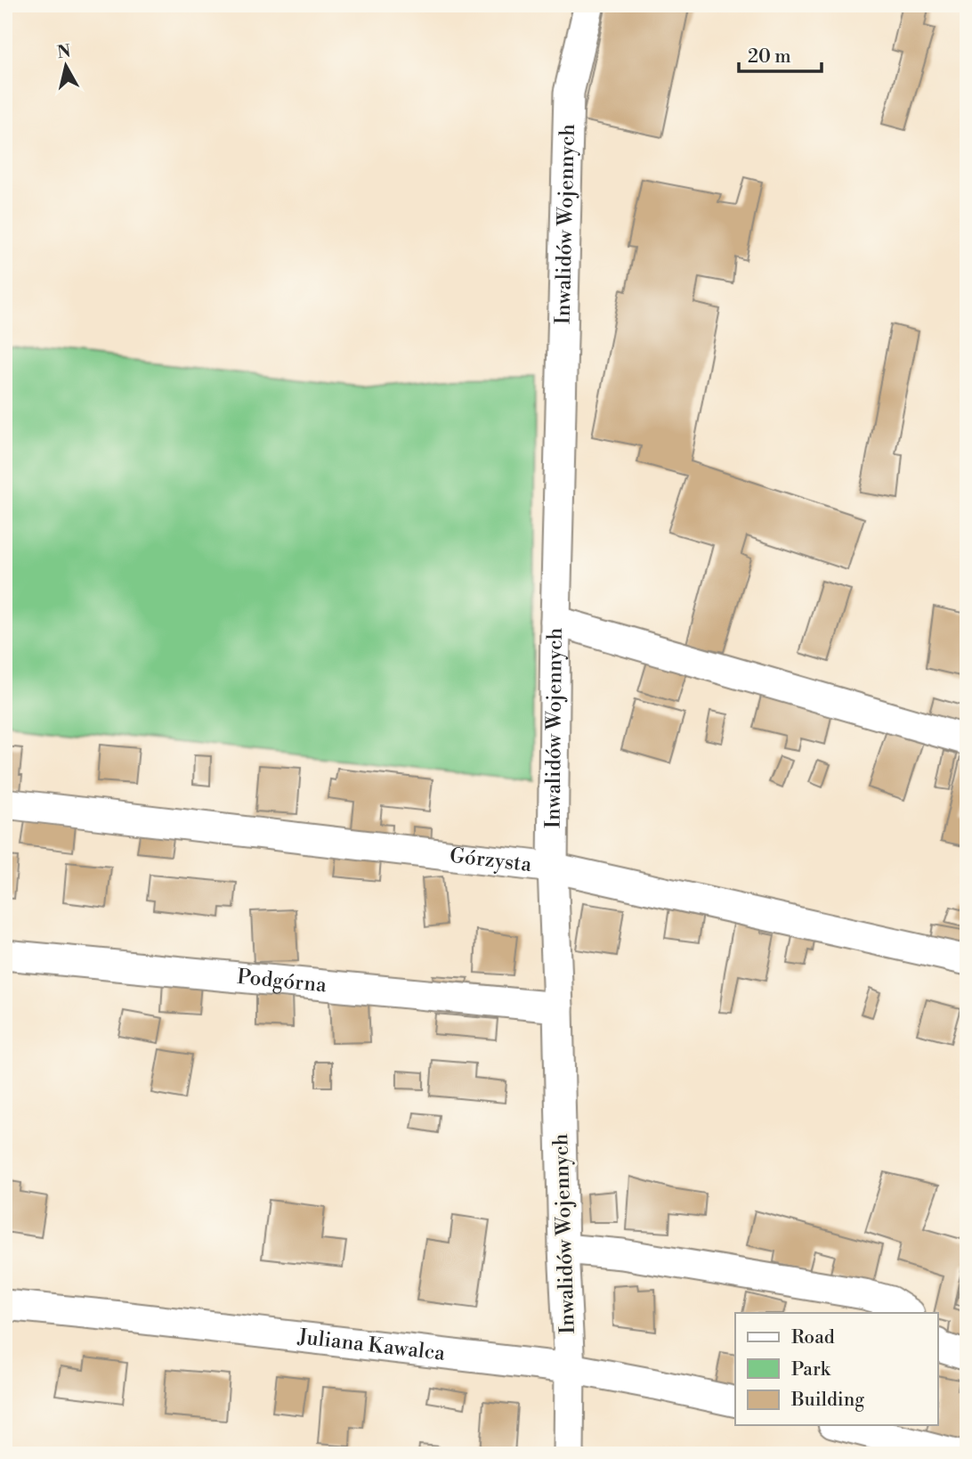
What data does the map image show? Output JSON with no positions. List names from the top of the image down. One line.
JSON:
{"streets":{"street":["Inwalidów Wojennych","Górzysta","Podgórna","Juliana Kawalca"]},"crossings":[["Inwalidów Wojennych","Górzysta"],["Inwalidów Wojennych","Podgórna"],["Inwalidów Wojennych","Juliana Kawalca"]],"legend":["Road","Park","Building"],"scale_bar":"20 m","north":"top"}
